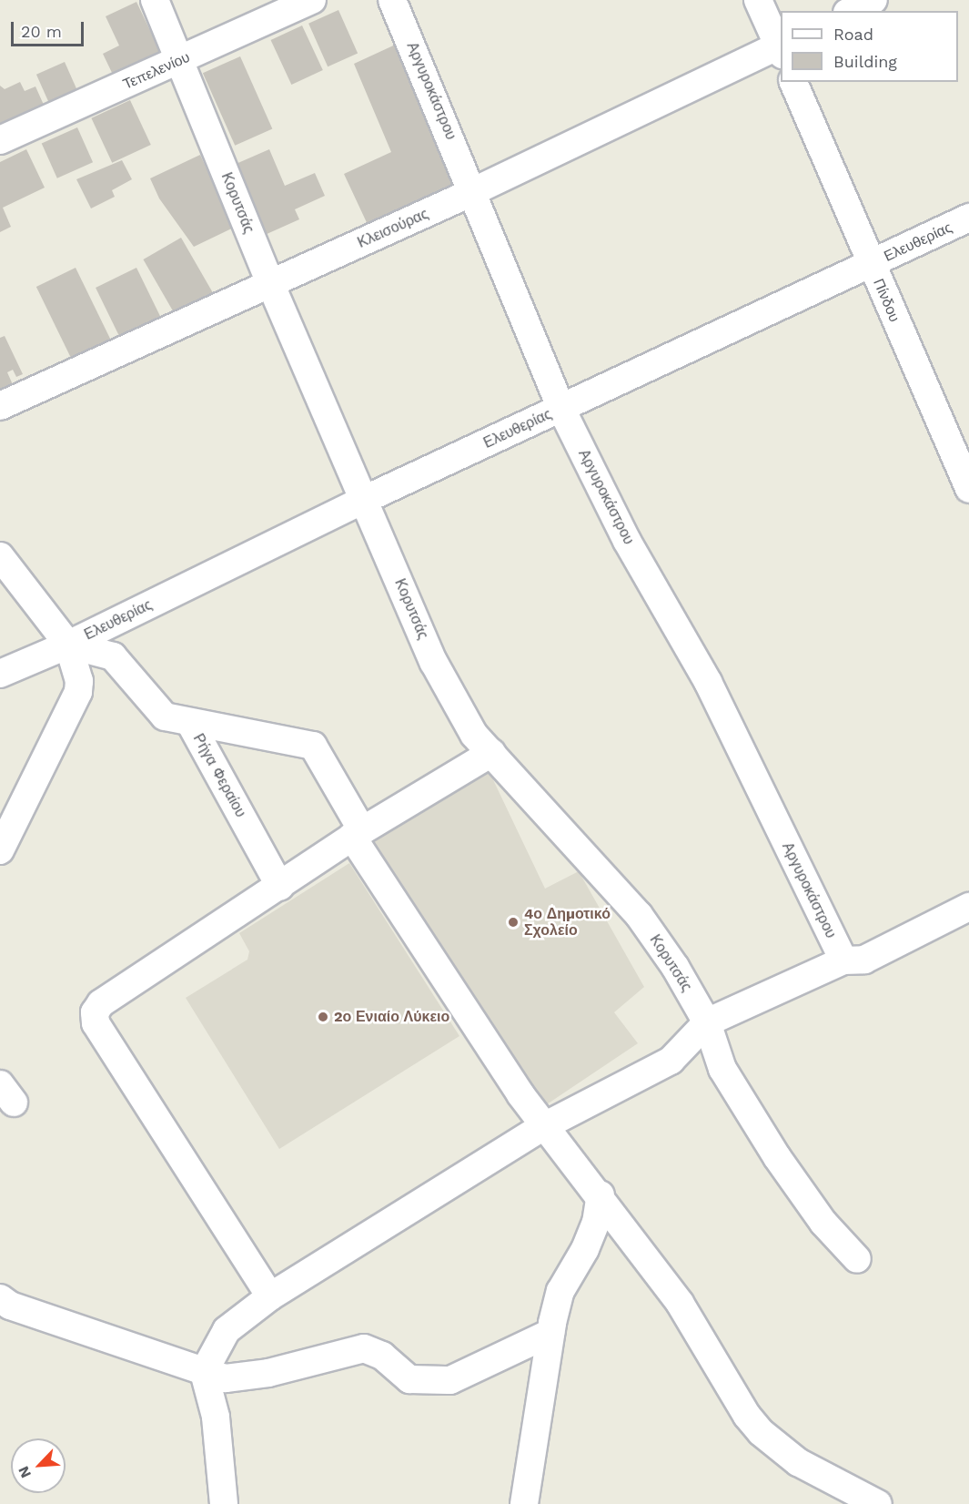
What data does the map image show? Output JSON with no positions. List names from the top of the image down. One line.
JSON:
{"streets":{"street":["Τεπελενίου","Αργυροκάστρου","Κορυτσάς","Κλεισούρας","Ελευθερίας","Πίνδου","Ρήγα Φεραίου"]},"crossings":[["Τεπελενίου","Κορυτσάς"],["Αργυροκάστρου","Κλεισούρας"],["Αργυροκάστρου","Ελευθερίας"],["Κορυτσάς","Κλεισούρας"],["Κορυτσάς","Ελευθερίας"],["Ελευθερίας","Πίνδου"],["Ελευθερίας","Ρήγα Φεραίου"]],"places":["4ο Δημοτικό Σχολείο","2ο Ενιαίο Λύκειο"],"legend":["Road","Building"],"scale_bar":"20 m","north":"bottom left"}
